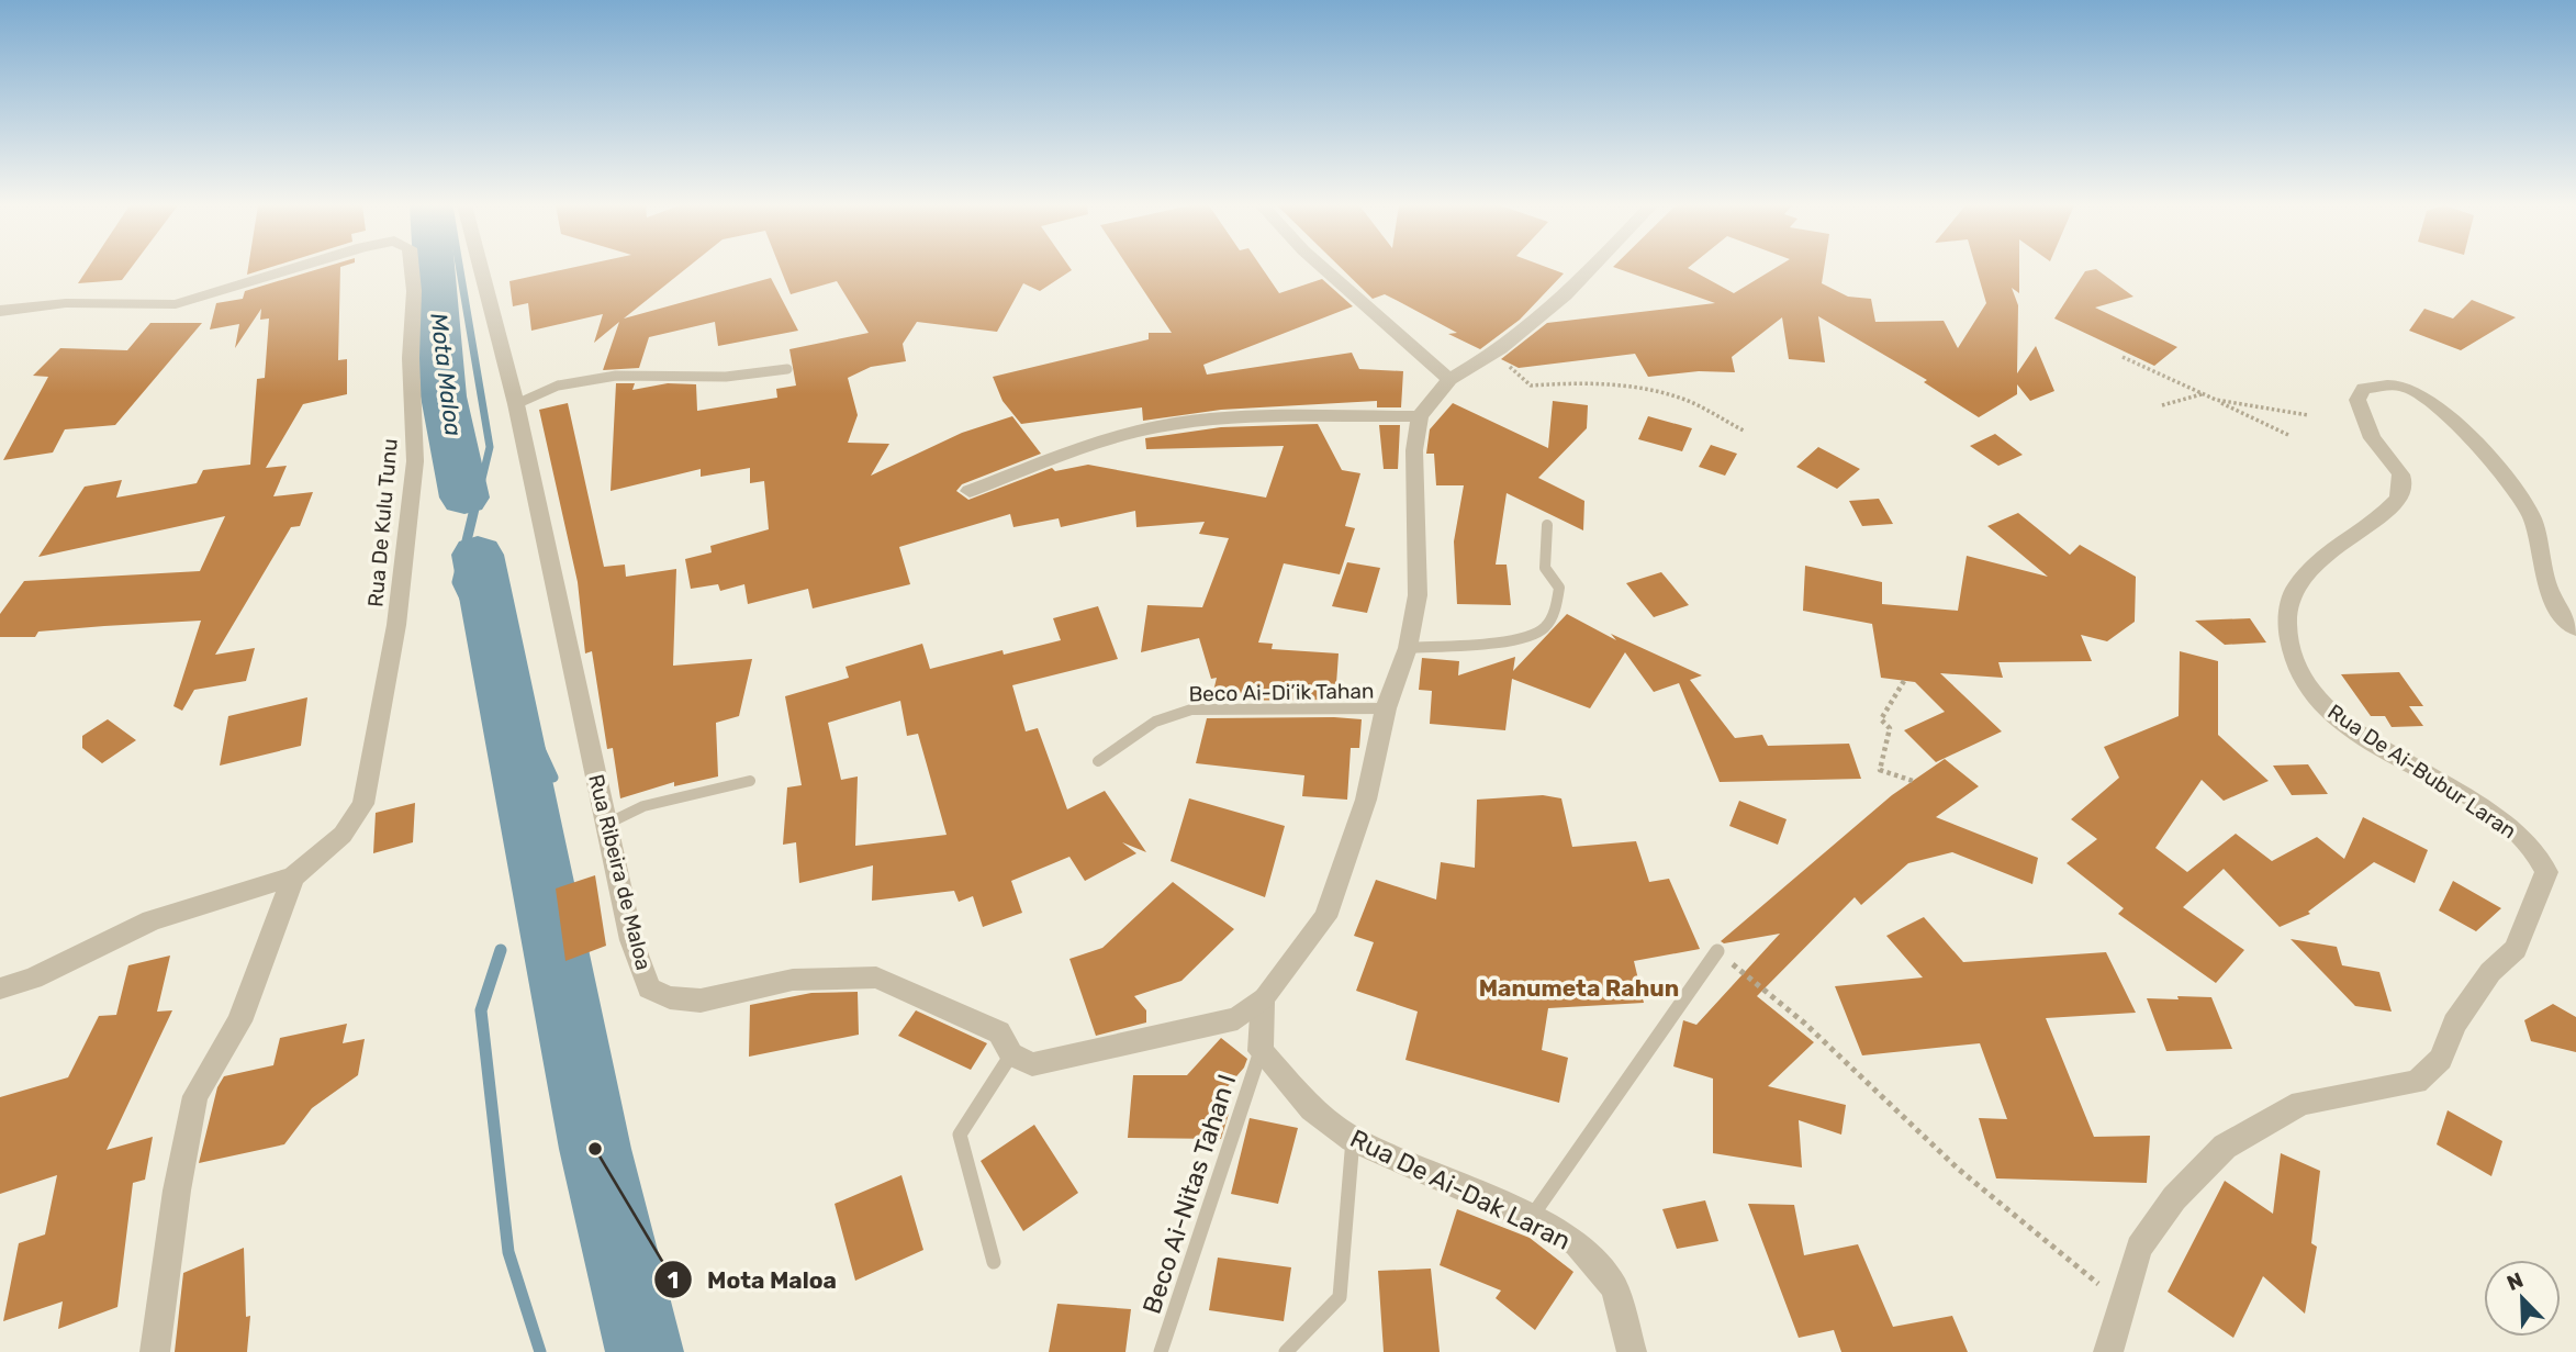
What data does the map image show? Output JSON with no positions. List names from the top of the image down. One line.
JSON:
{"streets":{"street":["Rua De Kulu Tunu","Rua De Ai-Bubur Laran","Rua Ribeira de Maloa","Rua De Ai-Dak Laran"],"lane":["Beco Ai-Di’ik Tahan","Beco Ai-Nitas Tahan I"]},"crossings":[["Rua De Ai-Dak Laran","Beco Ai-Nitas Tahan I"]],"districts":["Manumeta Rahun"],"water":["Mota Maloa"],"places":["Mota Maloa"],"north":"top left"}
